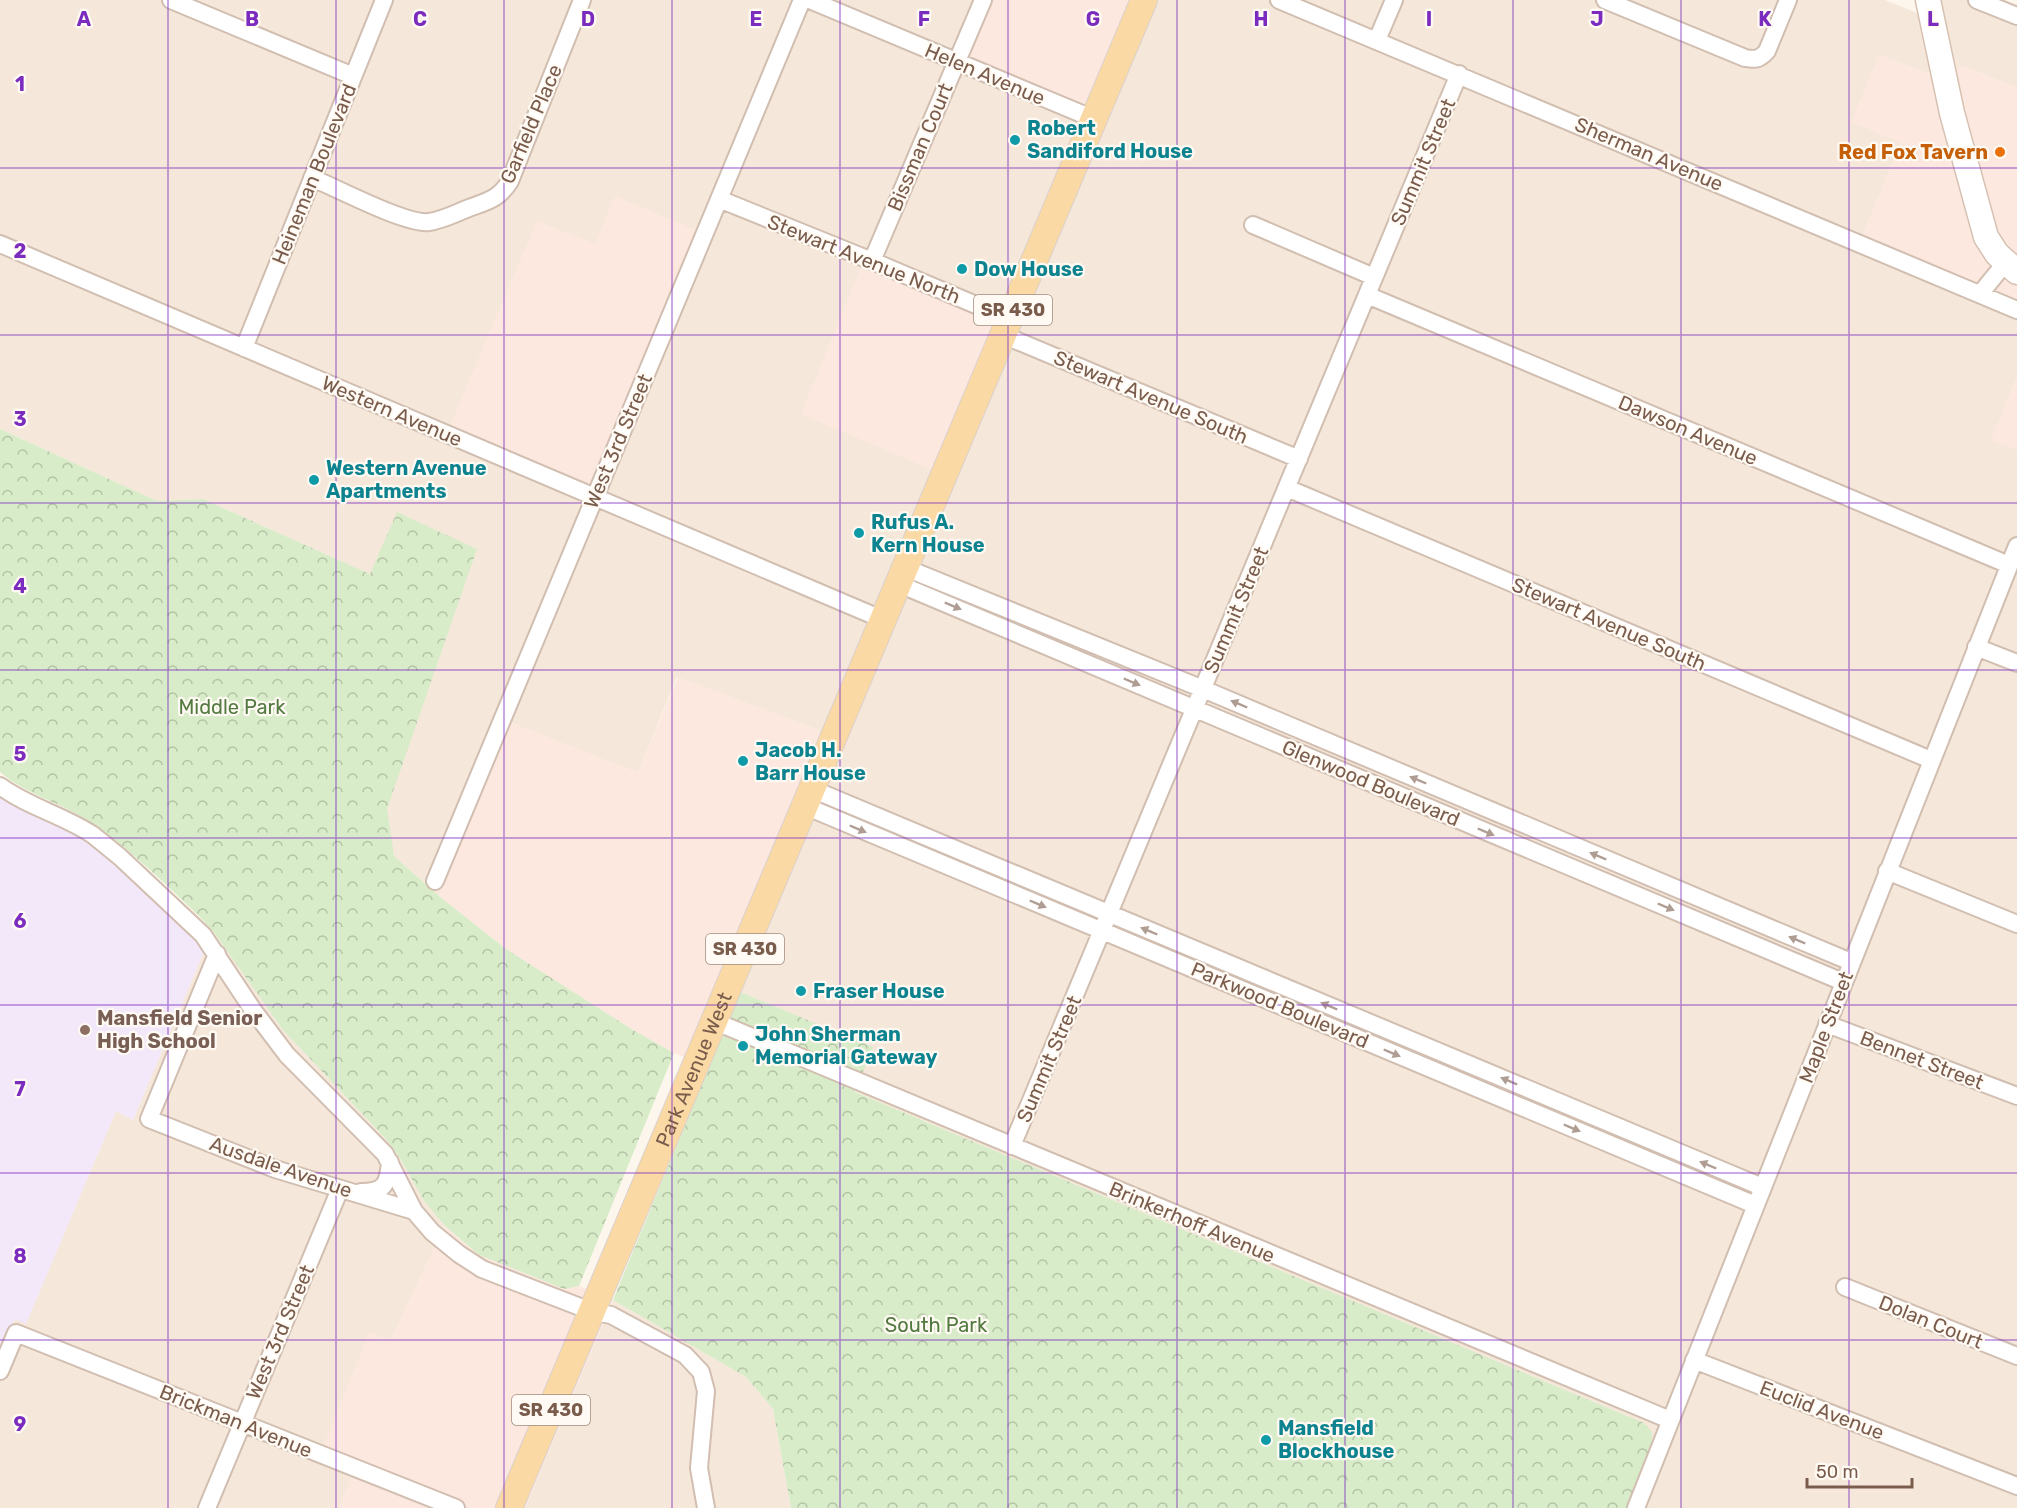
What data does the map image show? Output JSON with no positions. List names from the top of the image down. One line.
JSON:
{"streets":{"main road":["SR 430","Park Avenue West"],"street":["Helen Avenue","Garfield Place","Bissman Court","Sherman Avenue","Summit Street","Heineman Boulevard","Stewart Avenue North","Stewart Avenue South","Western Avenue","Dawson Avenue","West 3rd Street","Glenwood Boulevard","Parkwood Boulevard","Maple Street","Bennet Street","Ausdale Avenue","Brinkerhoff Avenue","Dolan Court","Euclid Avenue","Brickman Avenue"]},"crossings":[["Helen Avenue","Bissman Court"],["Helen Avenue","Park Avenue West"],["Garfield Place","Heineman Boulevard"],["Bissman Court","Stewart Avenue North"],["Sherman Avenue","Summit Street"],["Summit Street","Stewart Avenue South"],["Summit Street","Dawson Avenue"],["Summit Street","Glenwood Boulevard"],["Summit Street","Parkwood Boulevard"],["Summit Street","Brinkerhoff Avenue"],["Heineman Boulevard","Western Avenue"],["Stewart Avenue North","Stewart Avenue South"],["Stewart Avenue North","West 3rd Street"],["Stewart Avenue North","Park Avenue West"],["Stewart Avenue South","Maple Street"],["Stewart Avenue South","Park Avenue West"],["Western Avenue","West 3rd Street"],["Western Avenue","Park Avenue West"],["Dawson Avenue","Maple Street"],["West 3rd Street","Ausdale Avenue"],["West 3rd Street","Brickman Avenue"],["Glenwood Boulevard","Maple Street"],["Glenwood Boulevard","Park Avenue West"],["Parkwood Boulevard","Maple Street"],["Parkwood Boulevard","Park Avenue West"],["Maple Street","Bennet Street"],["Maple Street","Brinkerhoff Avenue"],["Maple Street","Euclid Avenue"],["Park Avenue West","Brinkerhoff Avenue"]],"parks":["Middle Park","South Park"],"places":["Robert Sandiford House","Red Fox Tavern","Dow House","Western Avenue Apartments","Rufus A. Kern House","Jacob H. Barr House","Fraser House","Mansfield Senior High School","John Sherman Memorial Gateway","Mansfield Blockhouse"],"scale_bar":"50 m","grid":{"columns":["A","B","C","D","E","F","G","H","I","J","K","L"],"rows":["1","2","3","4","5","6","7","8","9"]}}
